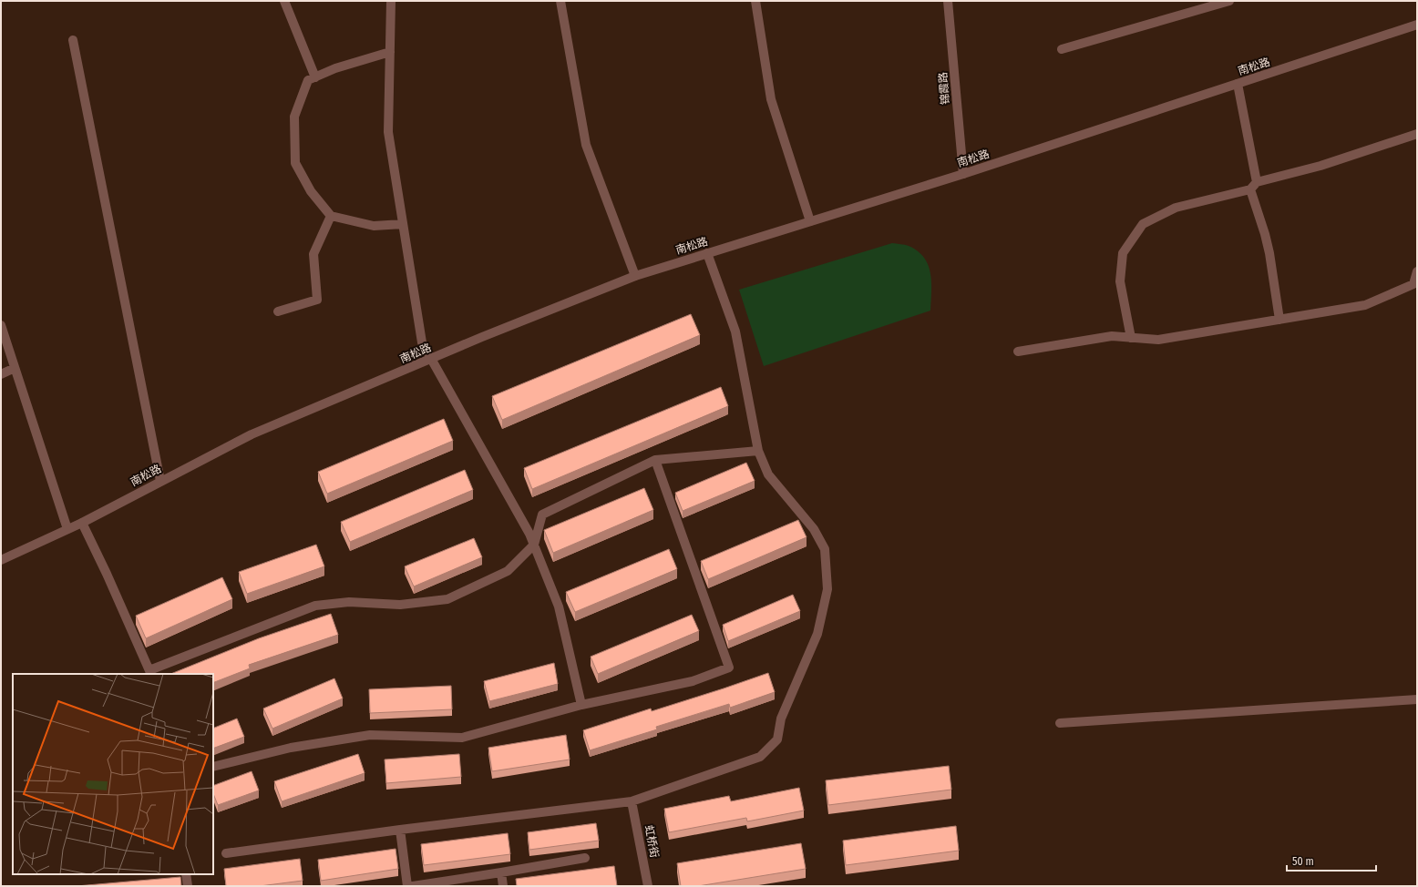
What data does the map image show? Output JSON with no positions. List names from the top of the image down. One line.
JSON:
{"streets":{"street":["南松路","锦霞路","虹桥街"]},"crossings":[["南松路","锦霞路"]],"scale_bar":"50 m"}
